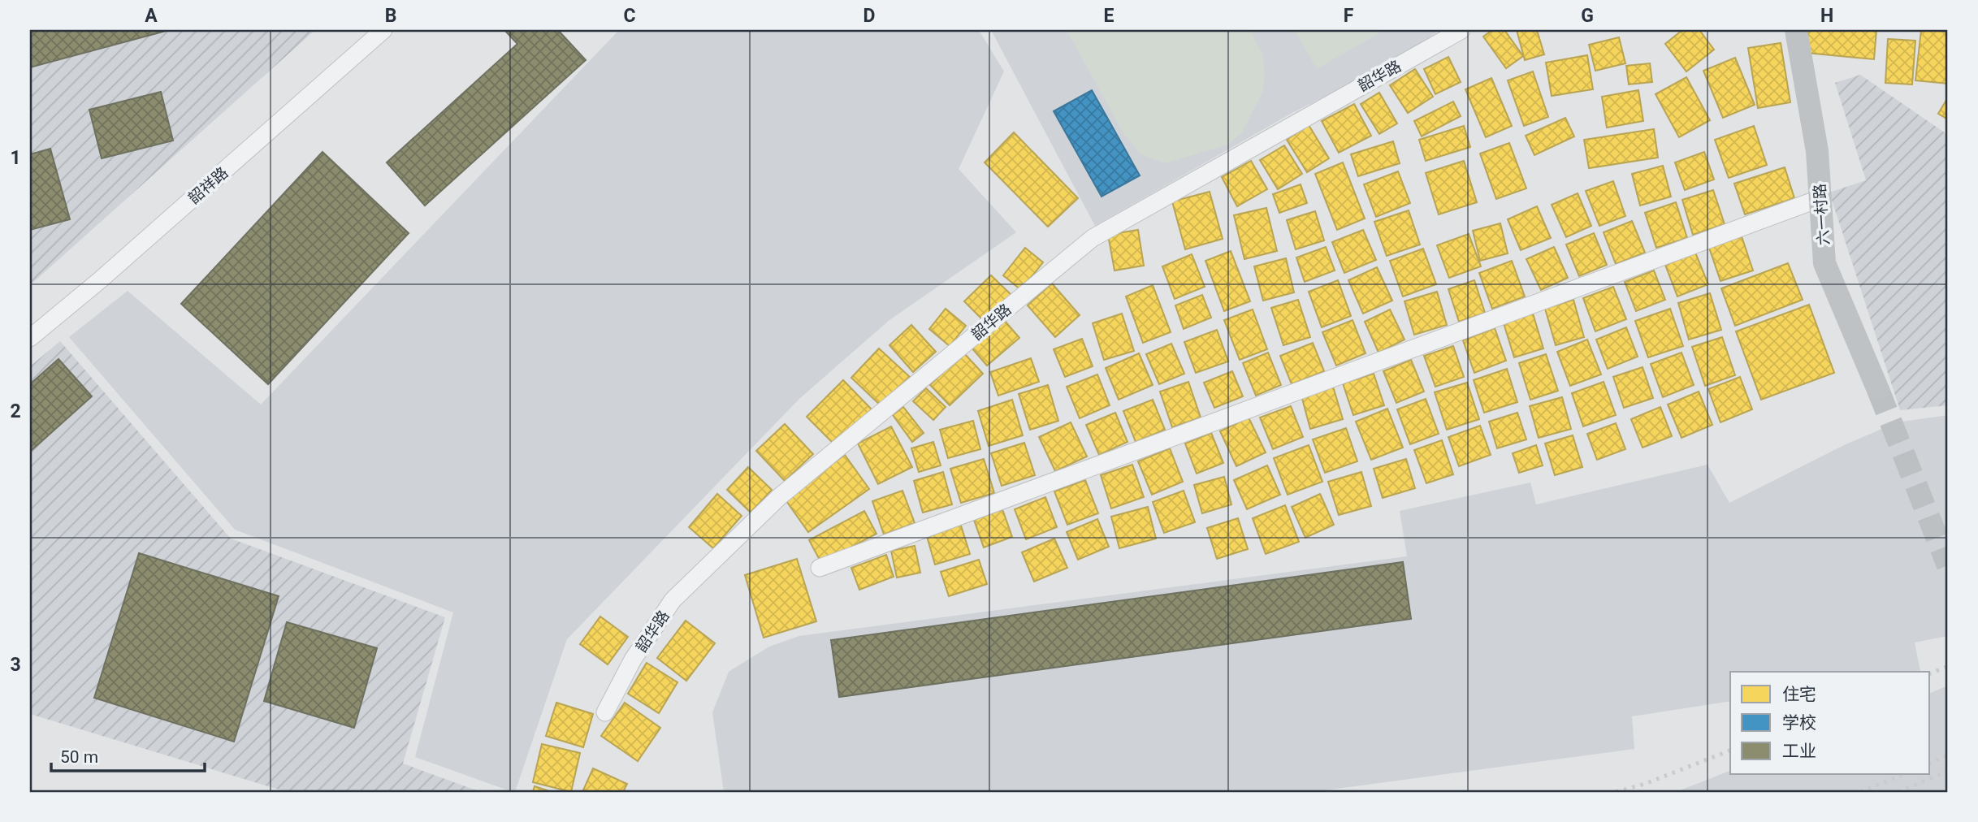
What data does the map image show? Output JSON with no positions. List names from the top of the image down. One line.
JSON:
{"streets":{"street":["韶华路","韶祥路","六一村路"]},"legend":["住宅","学校","工业"],"scale_bar":"50 m","grid":{"columns":["A","B","C","D","E","F","G","H"],"rows":["1","2","3"]}}
